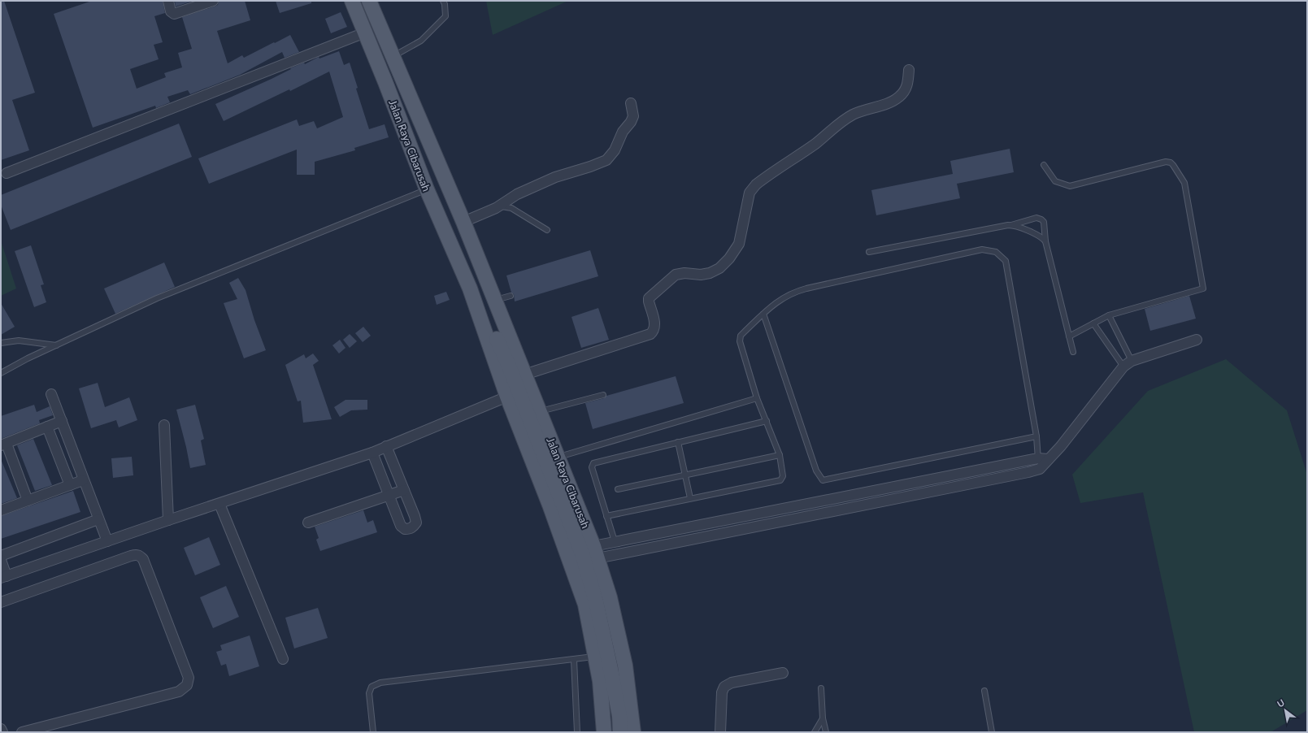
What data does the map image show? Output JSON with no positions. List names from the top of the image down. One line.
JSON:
{"streets":{"main road":["Jalan Raya Cibarusah"]},"north":"top left"}
